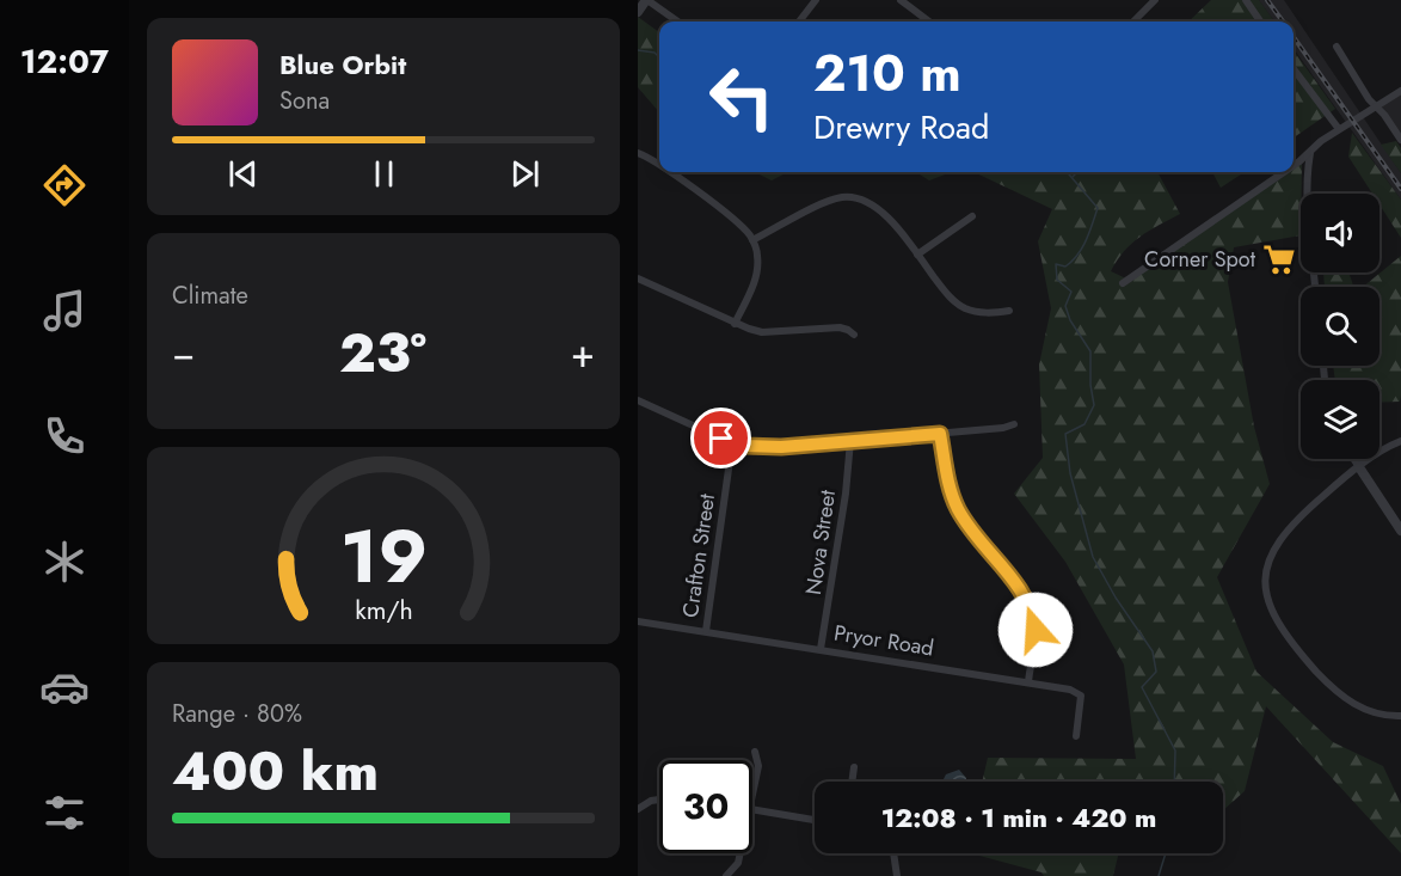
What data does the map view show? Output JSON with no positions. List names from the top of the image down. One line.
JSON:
{"streets":{"street":["Nova Street","Crafton Street","Pryor Road"]},"crossings":[["Nova Street","Pryor Road"],["Crafton Street","Pryor Road"]],"places":{"supermarket":["Corner Spot"]},"page":{"tabs":"12:07","turn":["210 m","Drewry Road"],"song":["Blue Orbit","Sona"],"tile":["Climate",["Range · 80%","400 km"]],"heat":["−","23°","+"],"limit":"30","trip":"12:08 · 1 min · 420 m","gauge":["19","km/h"]}}
